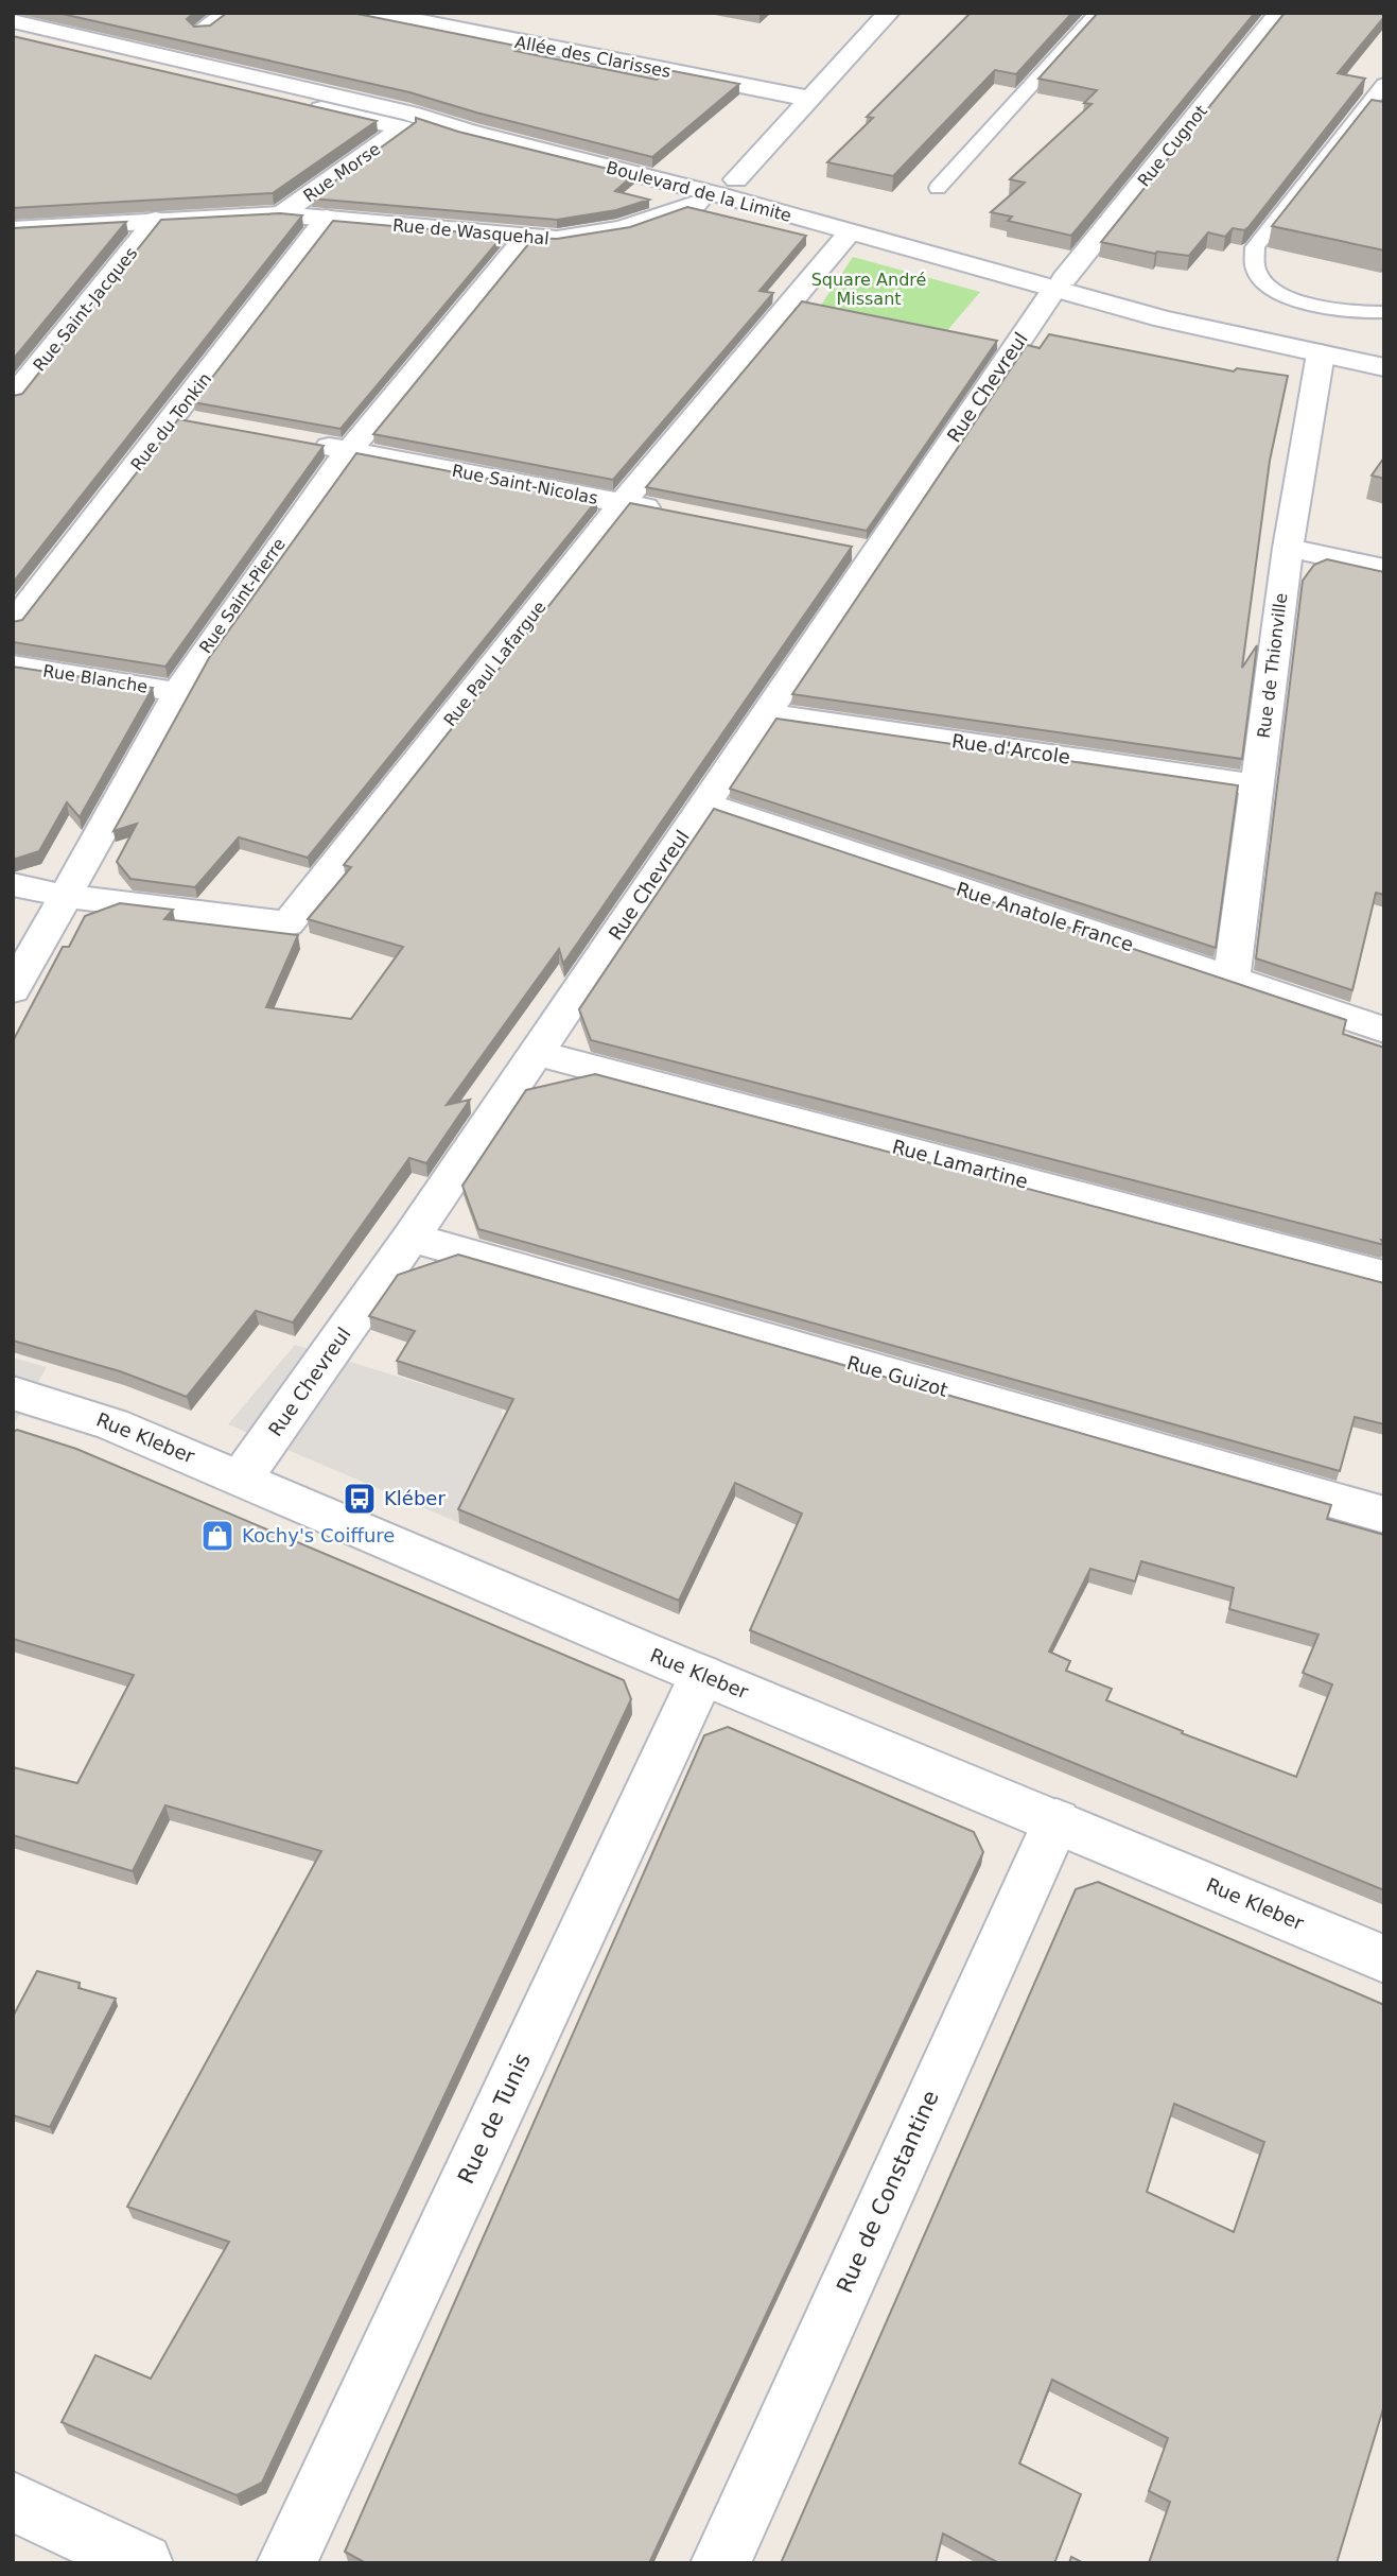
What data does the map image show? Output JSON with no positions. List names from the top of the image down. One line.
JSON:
{"streets":{"street":["Allée des Clarisses","Rue Cugnot","Rue Morse","Boulevard de la Limite","Rue de Wasquehal","Rue Saint-Jacques","Rue Chevreul","Rue du Tonkin","Rue Saint-Nicolas","Rue Saint-Pierre","Rue Paul Lafargue","Rue de Thionville","Rue Blanche","Rue d'Arcole","Rue Anatole France","Rue Lamartine","Rue Guizot","Rue Kleber","Rue de Tunis","Rue de Constantine"]},"crossings":[["Allée des Clarisses","Rue de Wasquehal"],["Rue Cugnot","Boulevard de la Limite"],["Rue Cugnot","Rue Chevreul"],["Rue Morse","Rue de Wasquehal"],["Boulevard de la Limite","Rue de Wasquehal"],["Boulevard de la Limite","Rue Chevreul"],["Boulevard de la Limite","Rue Paul Lafargue"],["Boulevard de la Limite","Rue de Thionville"],["Rue de Wasquehal","Rue Saint-Jacques"],["Rue de Wasquehal","Rue du Tonkin"],["Rue de Wasquehal","Rue Saint-Pierre"],["Rue Chevreul","Rue d'Arcole"],["Rue Chevreul","Rue Anatole France"],["Rue Chevreul","Rue Lamartine"],["Rue Chevreul","Rue Guizot"],["Rue Chevreul","Rue Kleber"],["Rue Saint-Nicolas","Rue Saint-Pierre"],["Rue Saint-Nicolas","Rue Paul Lafargue"],["Rue Saint-Pierre","Rue Paul Lafargue"],["Rue Saint-Pierre","Rue Blanche"],["Rue de Thionville","Rue d'Arcole"],["Rue de Thionville","Rue Anatole France"],["Rue Kleber","Rue de Tunis"],["Rue Kleber","Rue de Constantine"]],"parks":["Square André Missant"],"places":{"bus stop":["Kléber"],"shop":["Kochy's Coiffure"]}}
